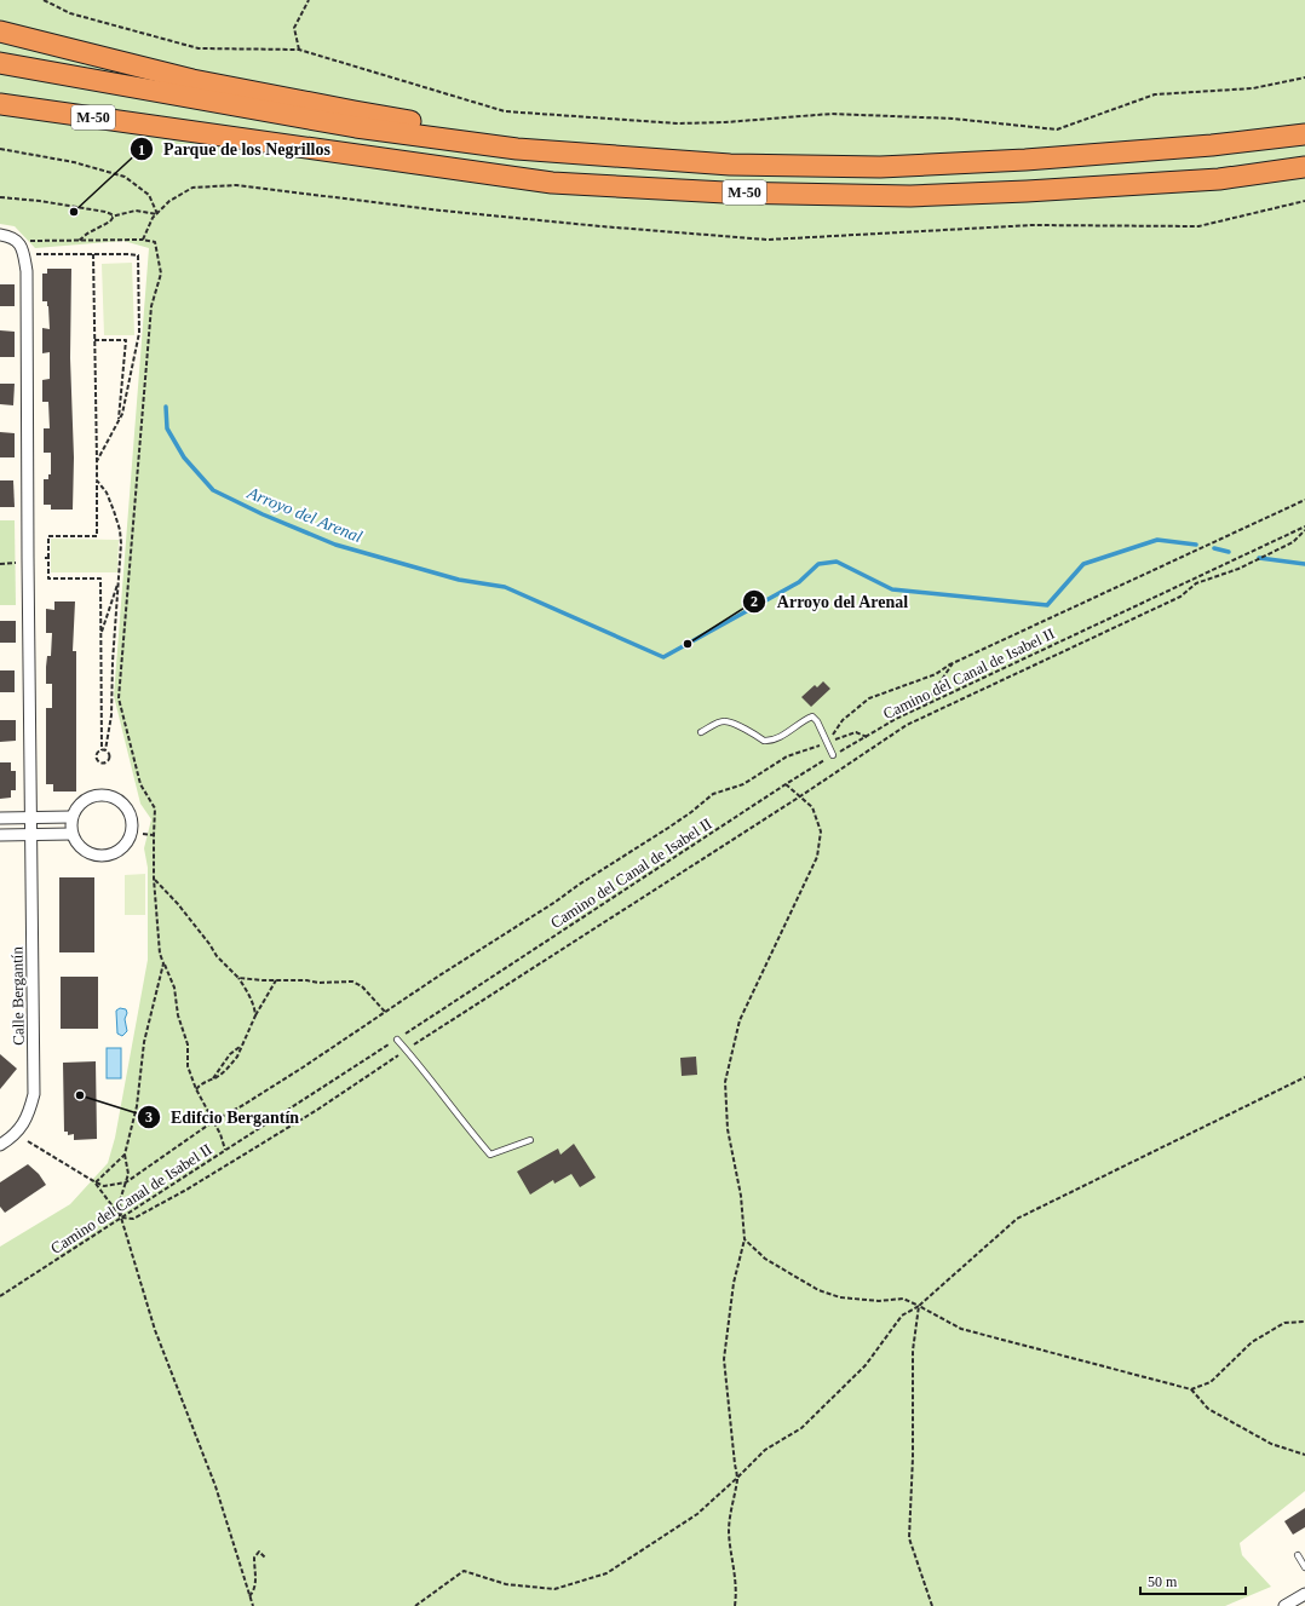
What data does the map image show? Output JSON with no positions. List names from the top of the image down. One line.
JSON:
{"streets":{"highway":["M-50"],"street":["Calle Bergantín"],"path":["Camino del Canal de Isabel II"]},"water":["Arroyo del Arenal"],"places":["Parque de los Negrillos","Arroyo del Arenal","Edifcio Bergantín"],"scale_bar":"50 m"}
